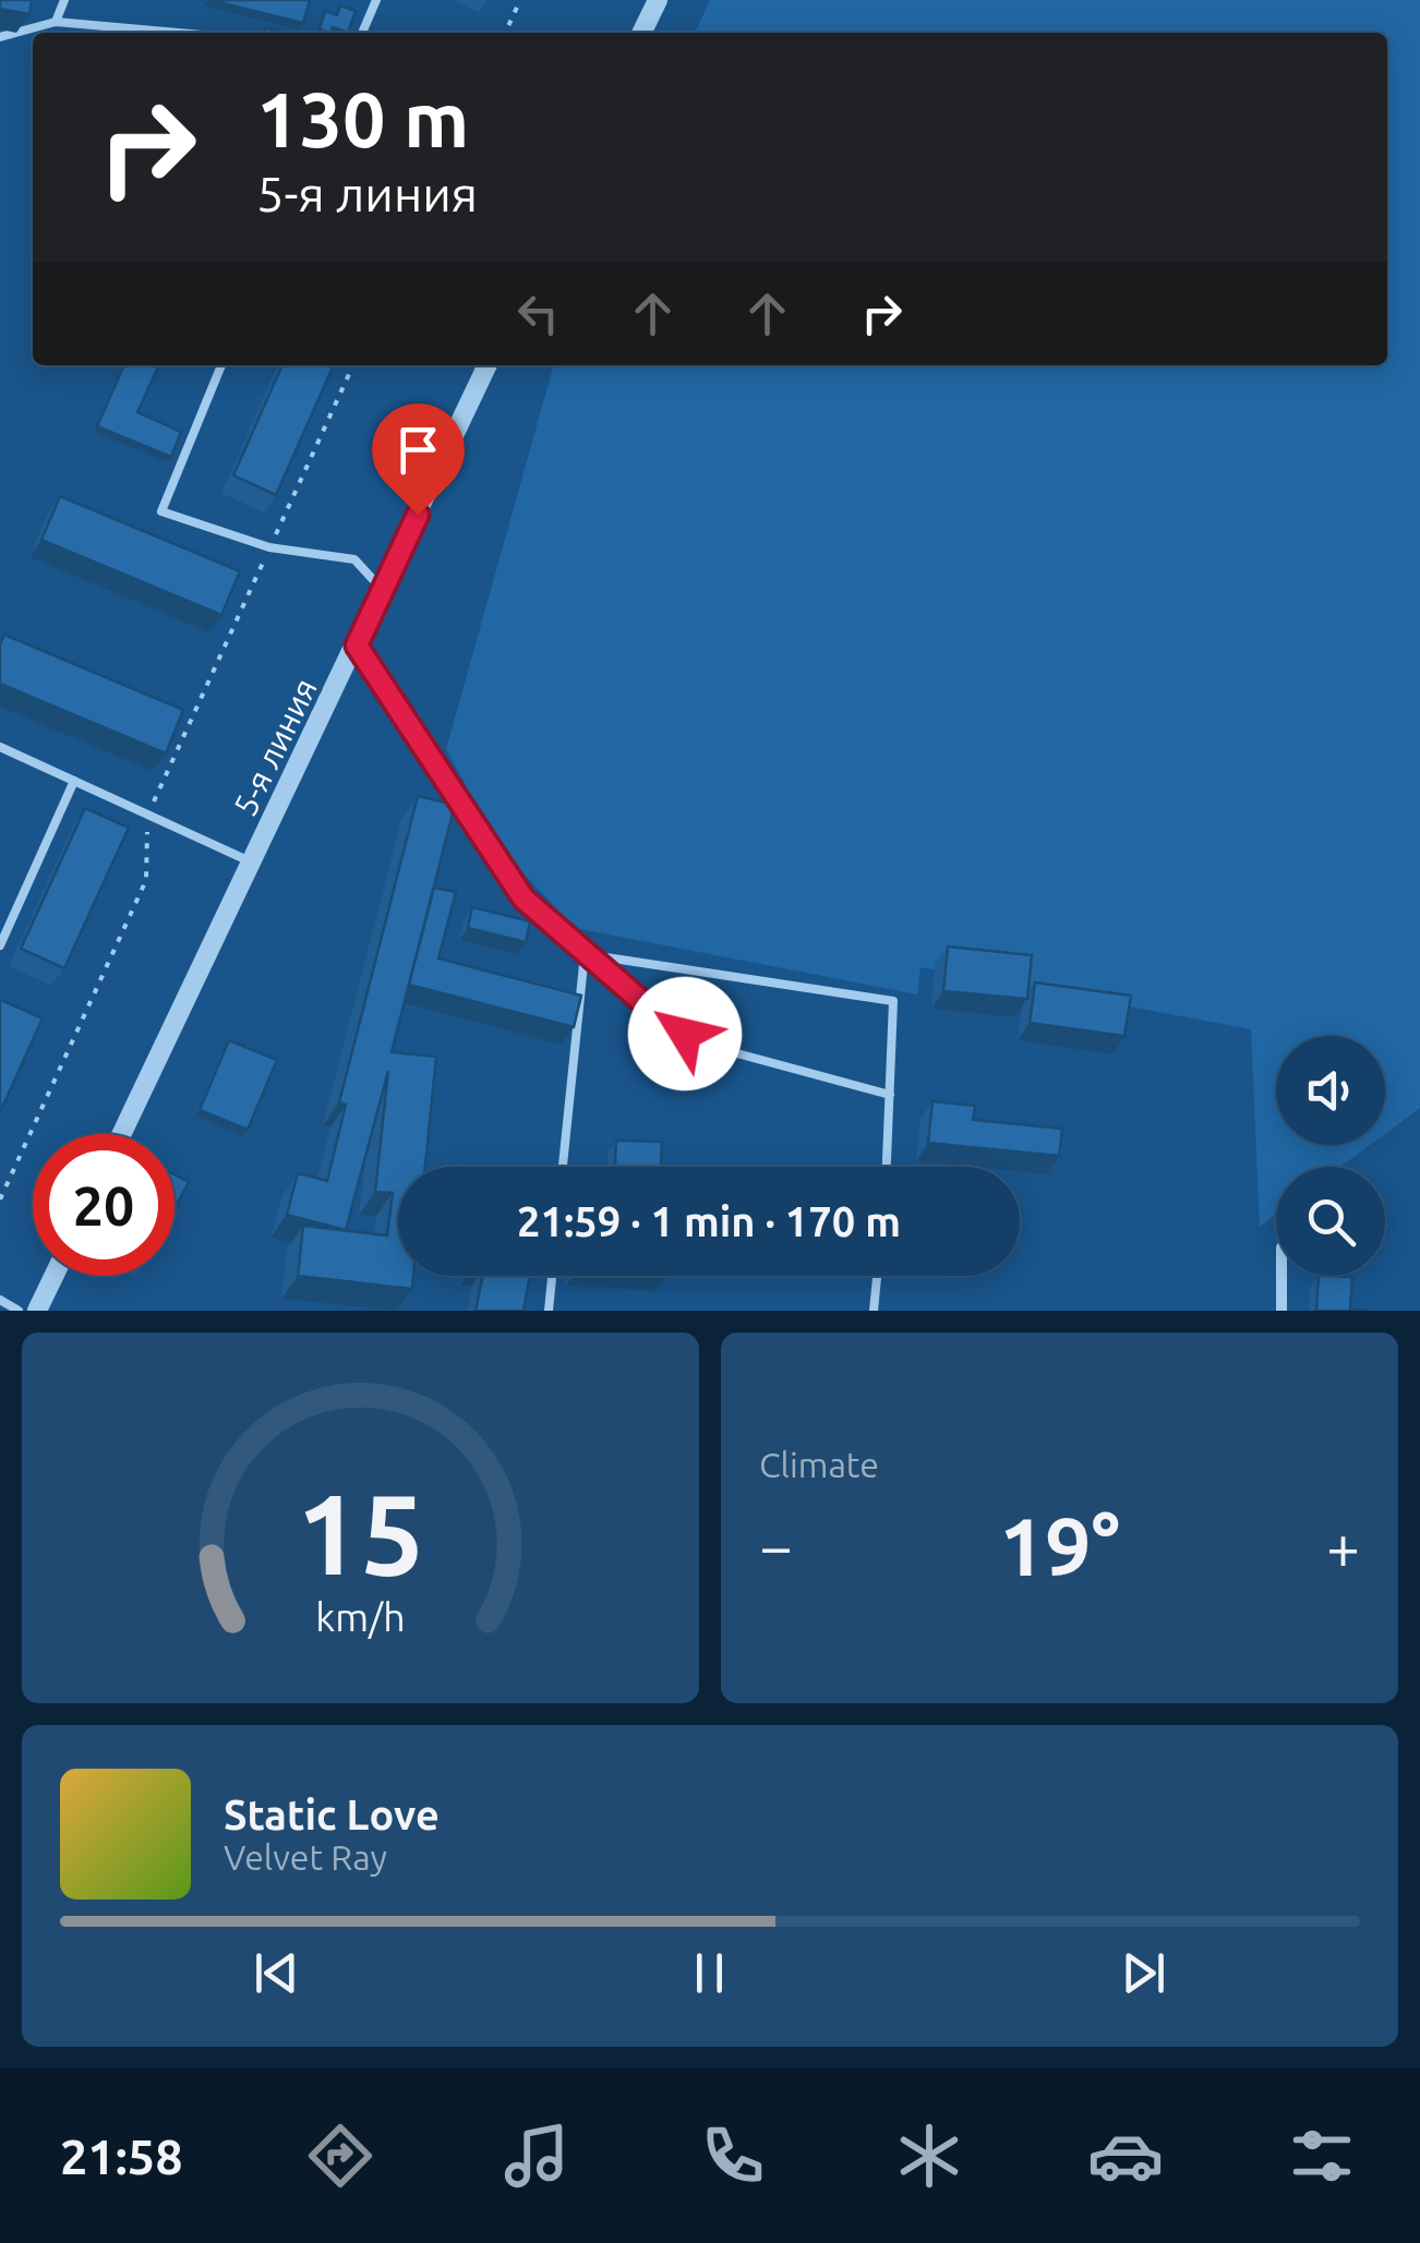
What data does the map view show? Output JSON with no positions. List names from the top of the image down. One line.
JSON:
{"streets":{"street":["5-я линия"]},"page":{"turn":["130 m","5-я линия"],"limit":"20","trip":"21:59 · 1 min · 170 m","tile":"Climate","heat":["−","19°","+"],"song":["Static Love","Velvet Ray"],"tabs":"21:58","gauge":["15","km/h"]}}
